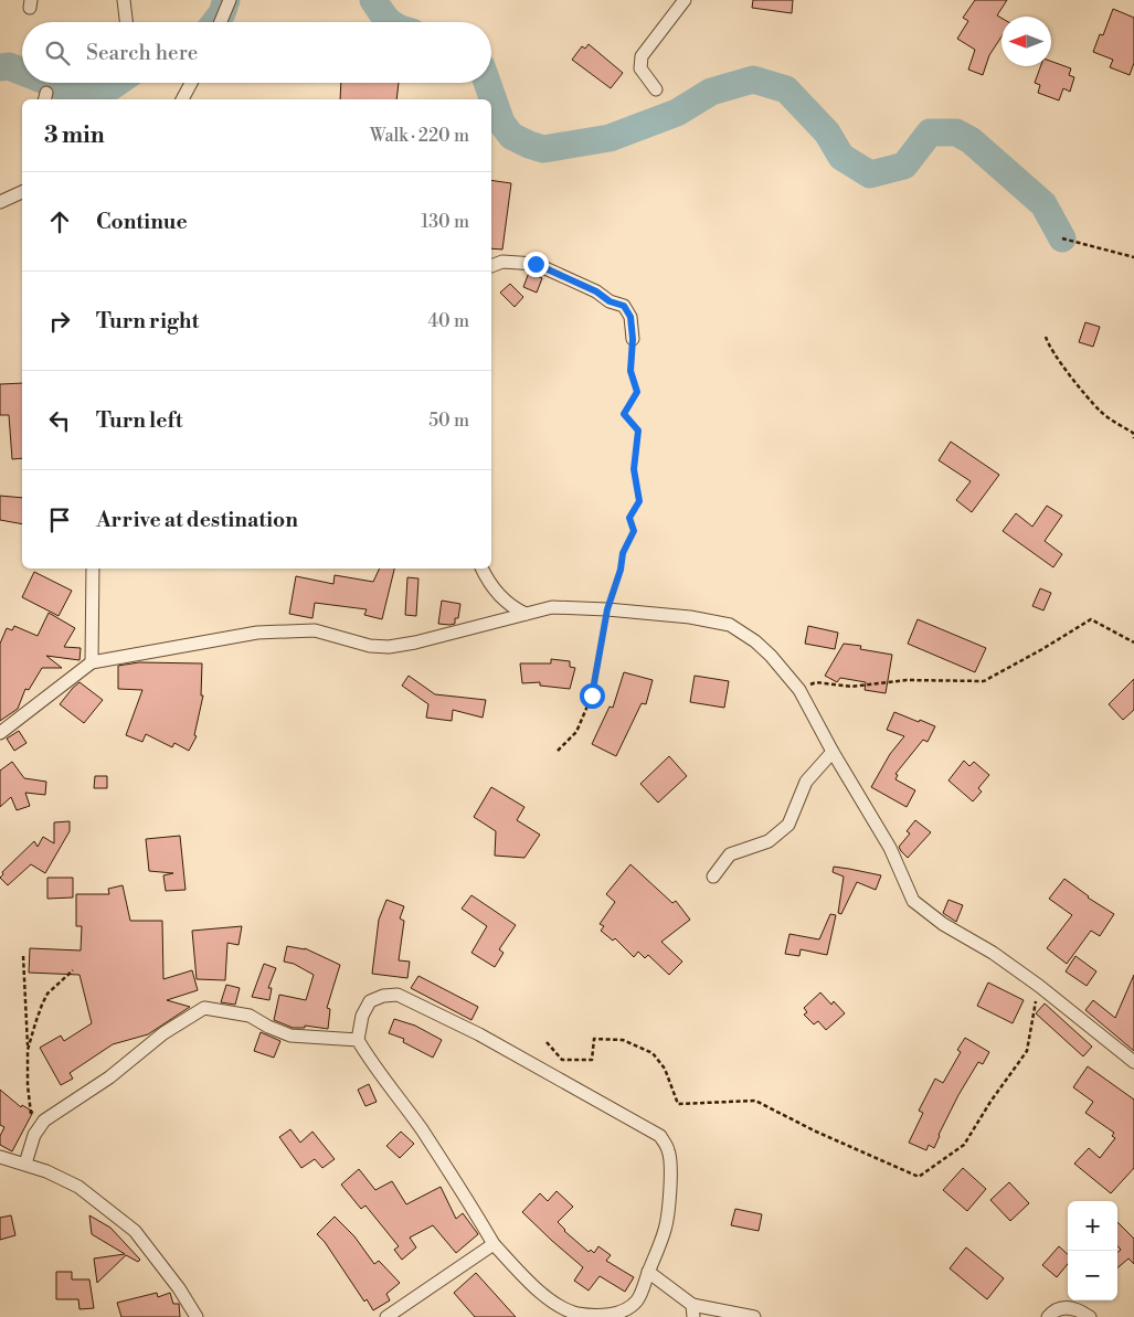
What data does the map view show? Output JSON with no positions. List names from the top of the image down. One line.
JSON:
{"north":"left","page":{"search":"Search here","heading":["3 min","Walk · 220 m"],"list":[["Continue","130 m"],["Turn right","40 m"],["Turn left","50 m"],"Arrive at destination"],"map_buttons":["+","−"]}}
